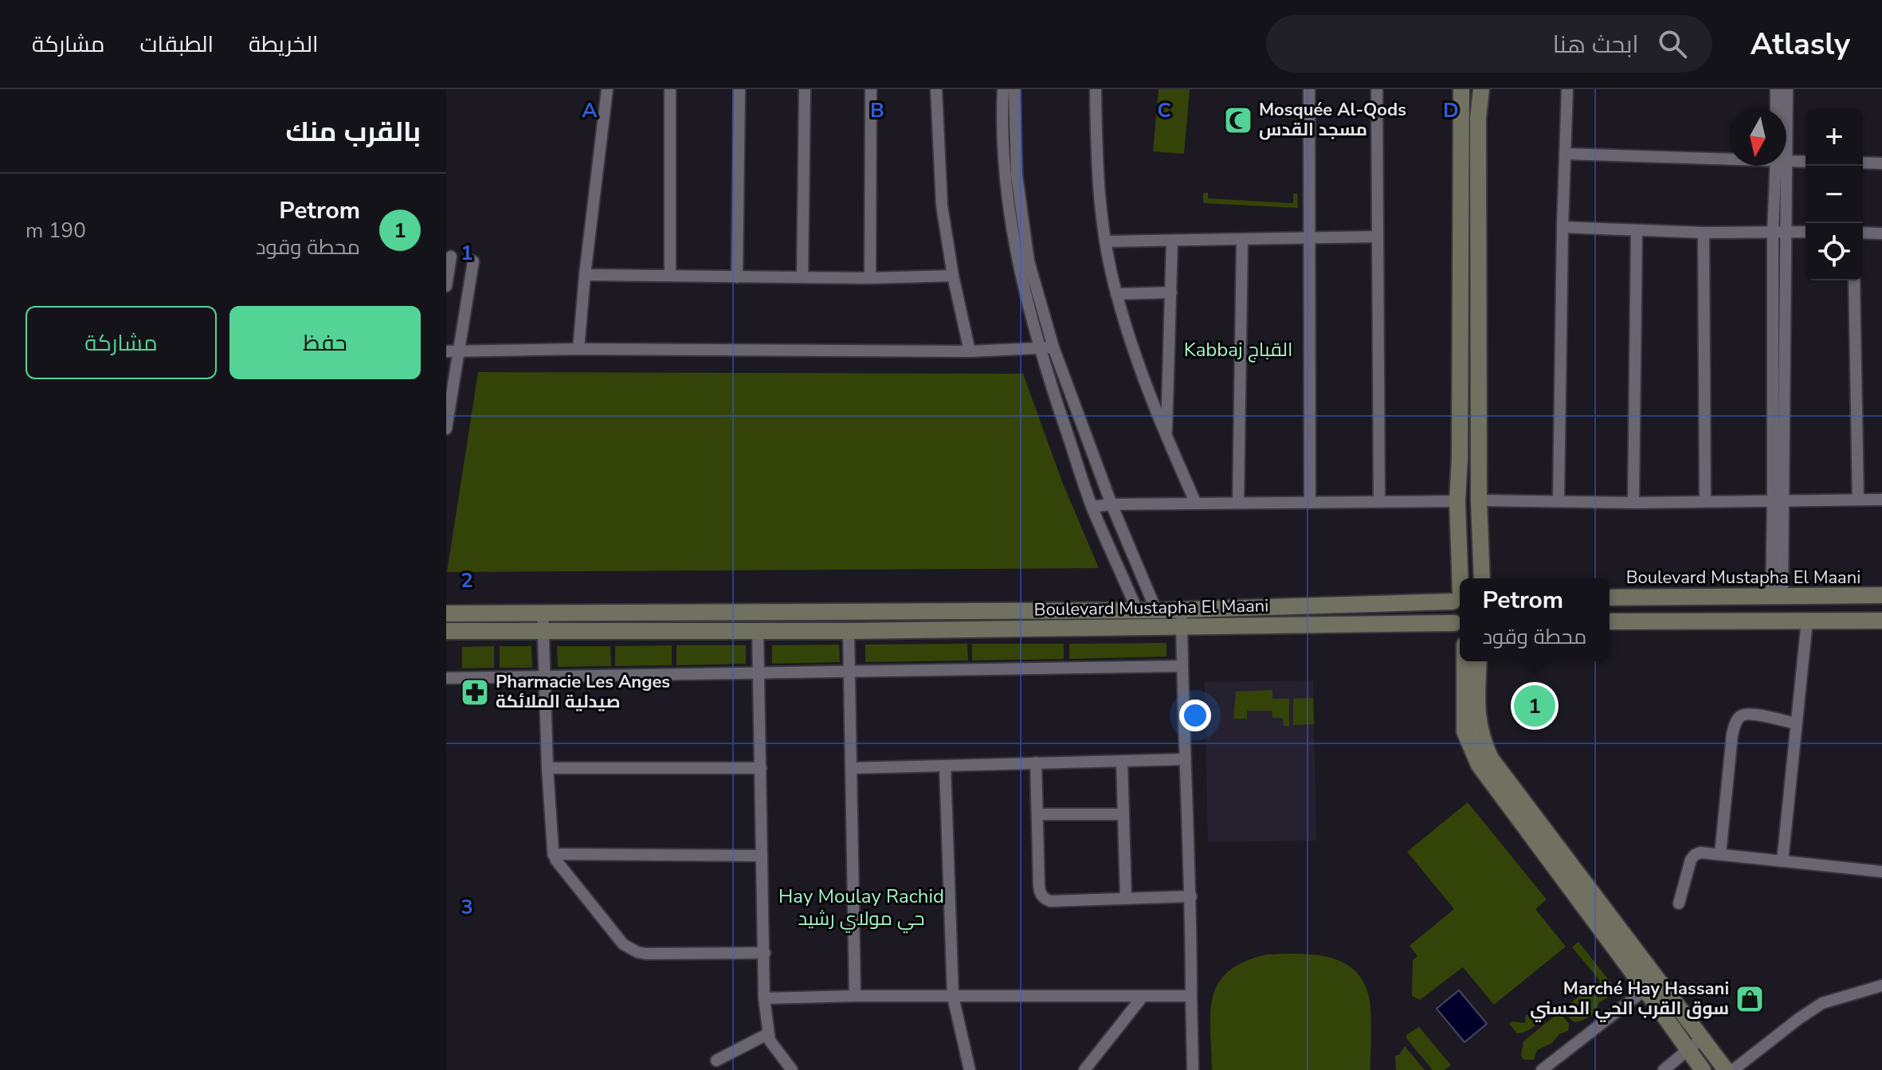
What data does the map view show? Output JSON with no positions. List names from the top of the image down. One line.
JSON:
{"streets":{"street":["Boulevard Mustapha El Maani"]},"districts":["Kabbaj القباج","Hay Moulay Rachid حي مولاي رشيد"],"places":{"mosque":["Mosquée Al-Qods مسجد القدس"],"pharmacy":["Pharmacie Les Anges صيدلية الملائكة"],"shop":["Marché Hay Hassani سوق القرب الحي الحسني"]},"north":"bottom","page":{"header":"Atlasly","search":"ابحث هنا","nav":["الخريطة","الطبقات","مشاركة"],"heading":"بالقرب منك","map_buttons":["+","−"],"list":[{"mark":"1","name":"Petrom","note":"محطة وقود","value":"190 m"}],"buttons":["حفظ","مشاركة"],"popup":["Petrom","محطة وقود"],"pins":"1"},"grid":{"columns":["A","B","C","D"],"rows":["1","2","3"]}}
